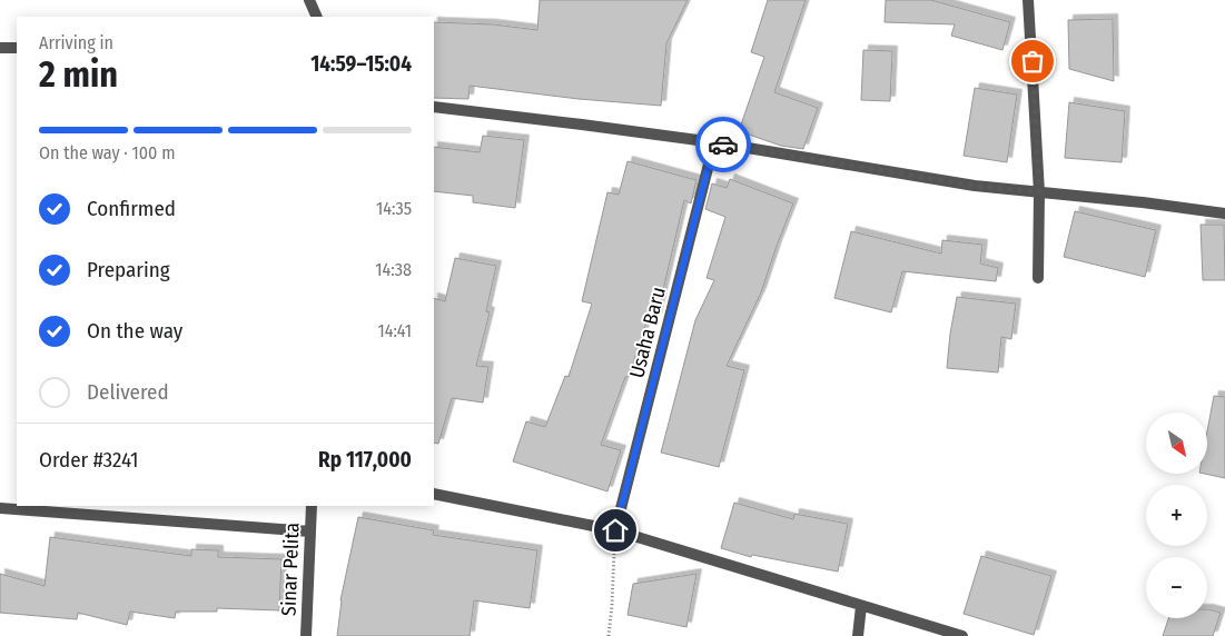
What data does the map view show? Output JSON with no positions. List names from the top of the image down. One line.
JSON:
{"streets":{"street":["Usaha Baru","Sinar Pelita"]},"north":"bottom right","page":{"heading":["2 min","Arriving in","14:59–15:04"],"panel":["Order #3241","Rp 117,000"],"bar":"On the way · 100 m","list":[["Confirmed","14:35"],["Preparing","14:38"],["On the way","14:41"],"Delivered"],"map_buttons":["+","−"]}}
